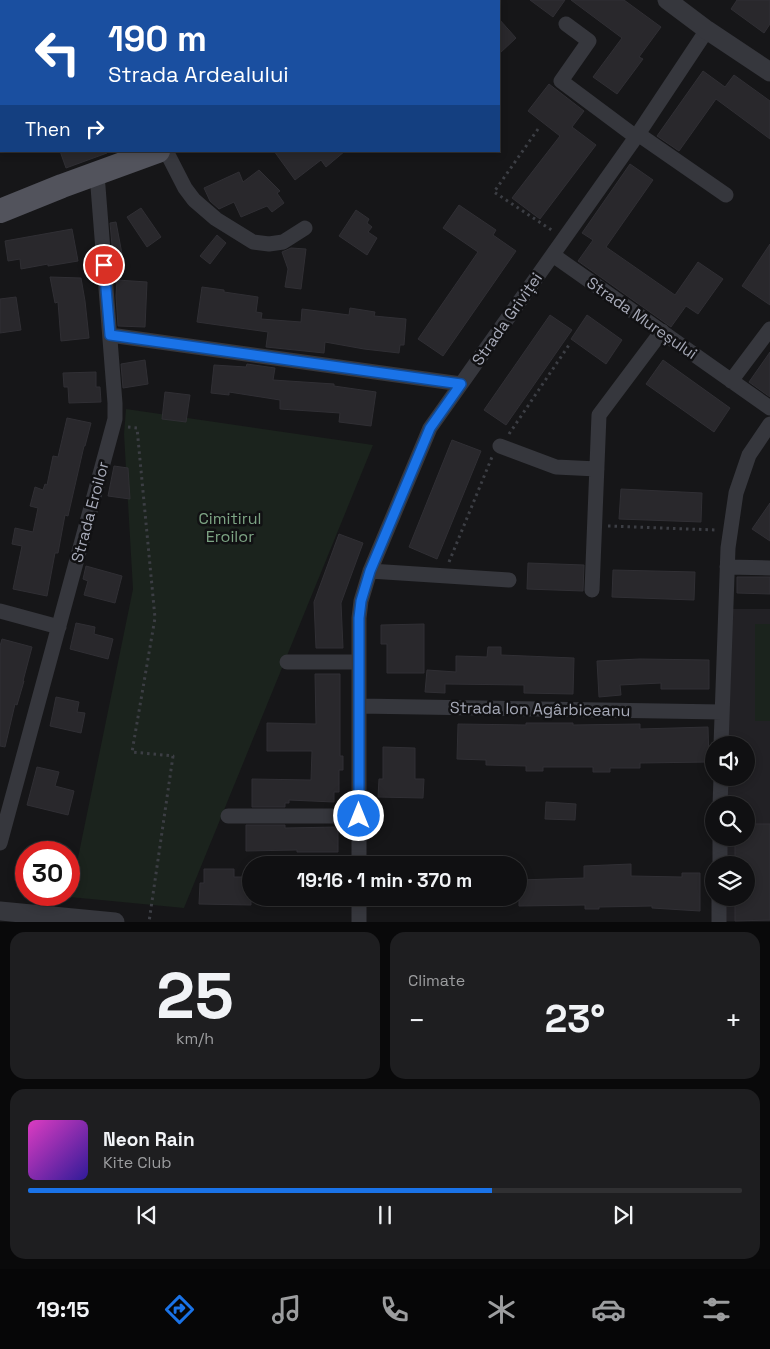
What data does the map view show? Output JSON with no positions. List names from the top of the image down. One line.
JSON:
{"streets":{"street":["Strada Mureșului","Strada Griviței","Strada Eroilor","Strada Ion Agârbiceanu"]},"crossings":[["Strada Mureșului","Strada Griviței"],["Strada Griviței","Strada Ion Agârbiceanu"]],"parks":["Cimitirul Eroilor"],"page":{"turn":["190 m","Strada Ardealului"],"then":"Then","limit":"30","trip":"19:16 · 1 min · 370 m","tile":[["25","km/h"],"Climate"],"heat":["−","23°","+"],"song":["Neon Rain","Kite Club"],"tabs":"19:15"}}
